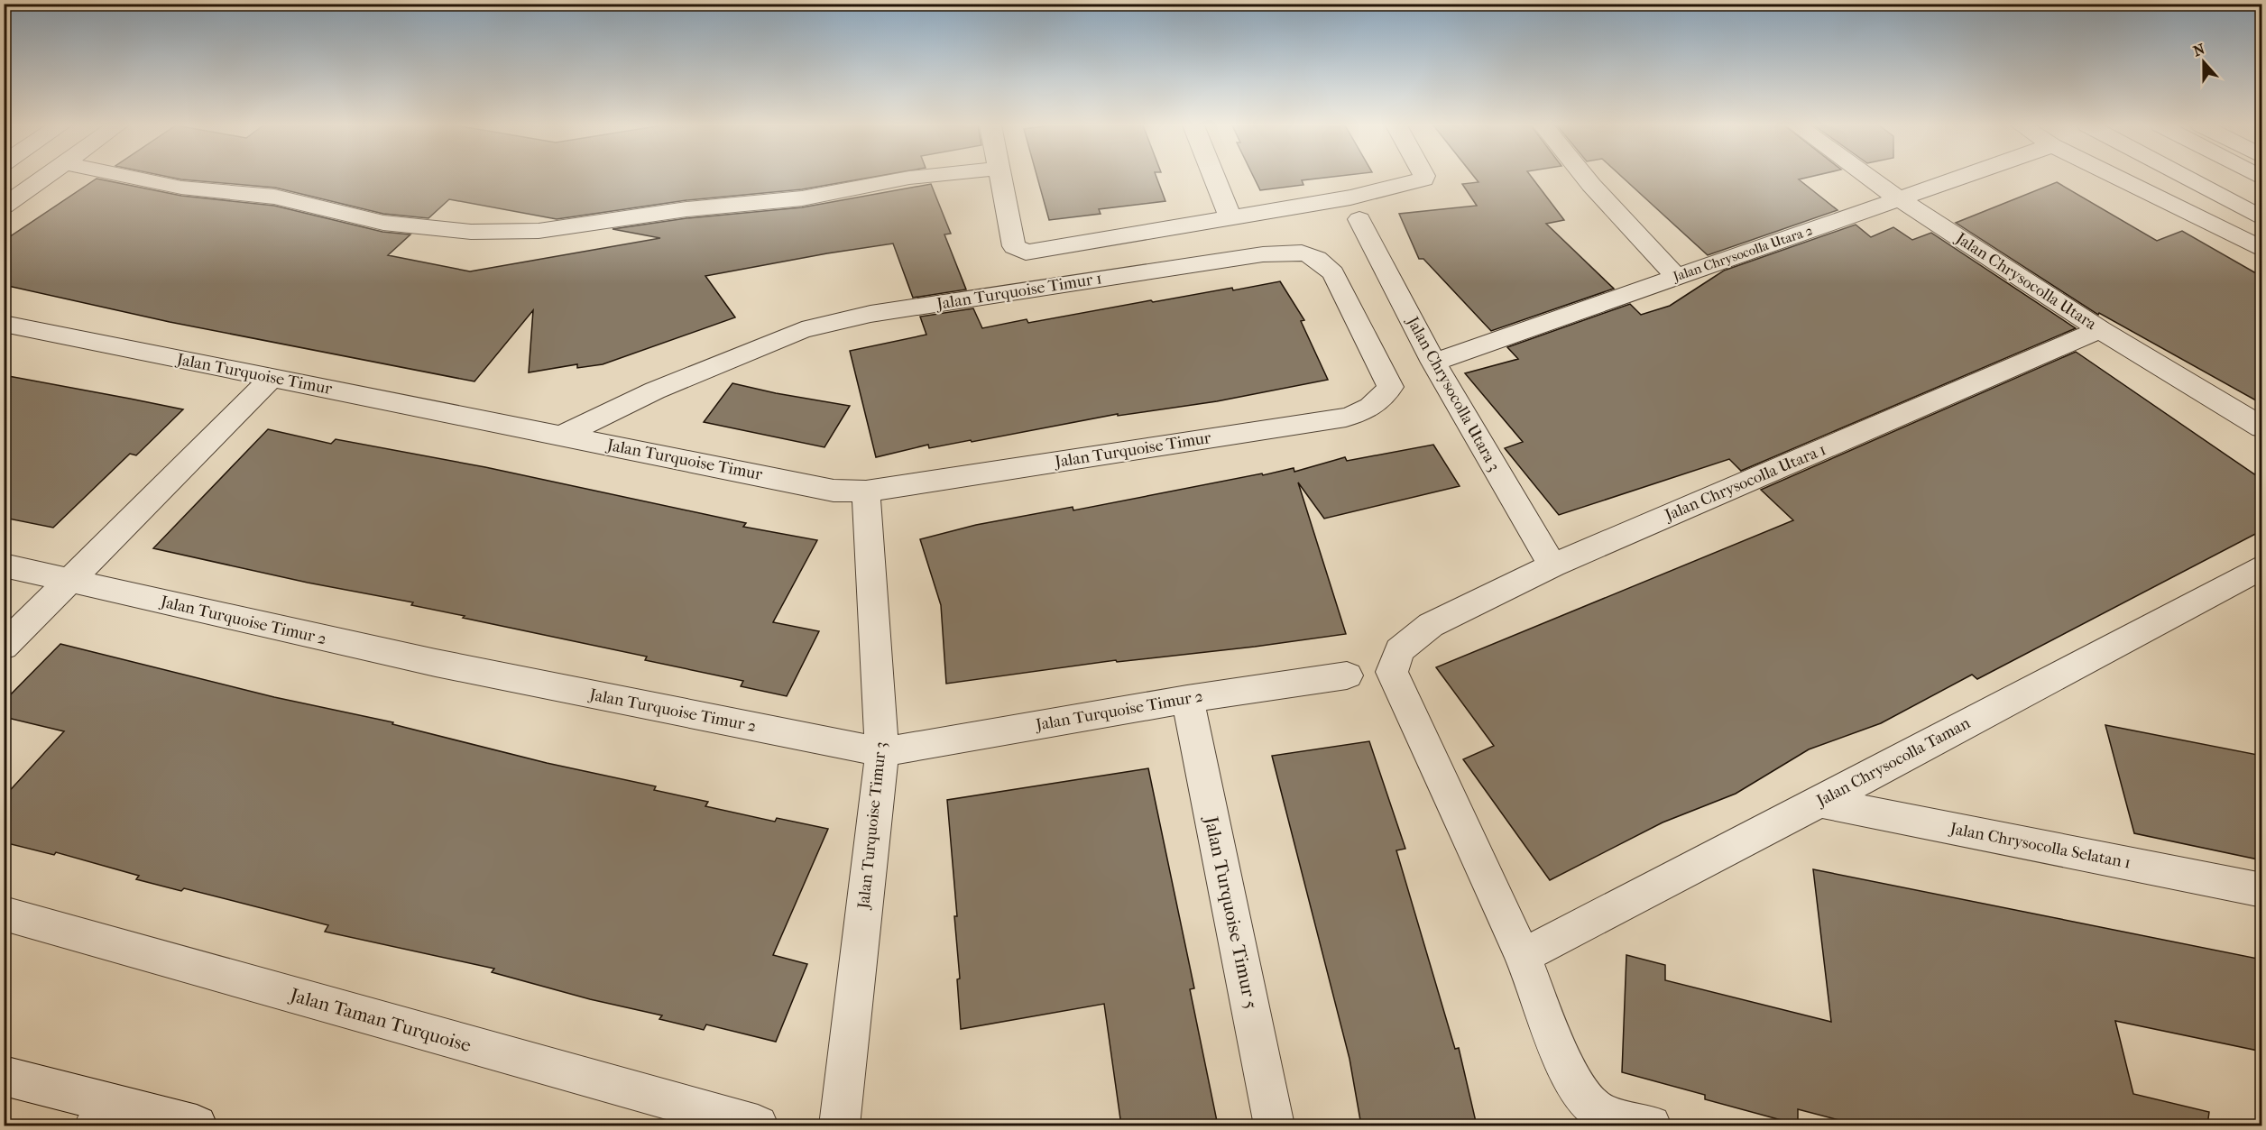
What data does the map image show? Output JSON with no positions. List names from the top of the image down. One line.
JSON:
{"streets":{"street":["Jalan Chrysocolla Utara 2","Jalan Chrysocolla Utara","Jalan Turquoise Timur 1","Jalan Turquoise Timur","Jalan Chrysocolla Utara 3","Jalan Chrysocolla Utara 1","Jalan Turquoise Timur 2","Jalan Chrysocolla Taman","Jalan Turquoise Timur 3","Jalan Chrysocolla Selatan 1","Jalan Turquoise Timur 5","Jalan Taman Turquoise"]},"crossings":[["Jalan Chrysocolla Utara 2","Jalan Chrysocolla Utara"],["Jalan Chrysocolla Utara 2","Jalan Chrysocolla Utara 3"],["Jalan Chrysocolla Utara","Jalan Chrysocolla Utara 1"],["Jalan Turquoise Timur 1","Jalan Turquoise Timur"],["Jalan Turquoise Timur","Jalan Turquoise Timur 3"],["Jalan Chrysocolla Utara 3","Jalan Chrysocolla Utara 1"],["Jalan Chrysocolla Utara 1","Jalan Chrysocolla Taman"],["Jalan Turquoise Timur 2","Jalan Turquoise Timur 3"],["Jalan Turquoise Timur 2","Jalan Turquoise Timur 5"],["Jalan Chrysocolla Taman","Jalan Chrysocolla Selatan 1"]],"north":"top"}
